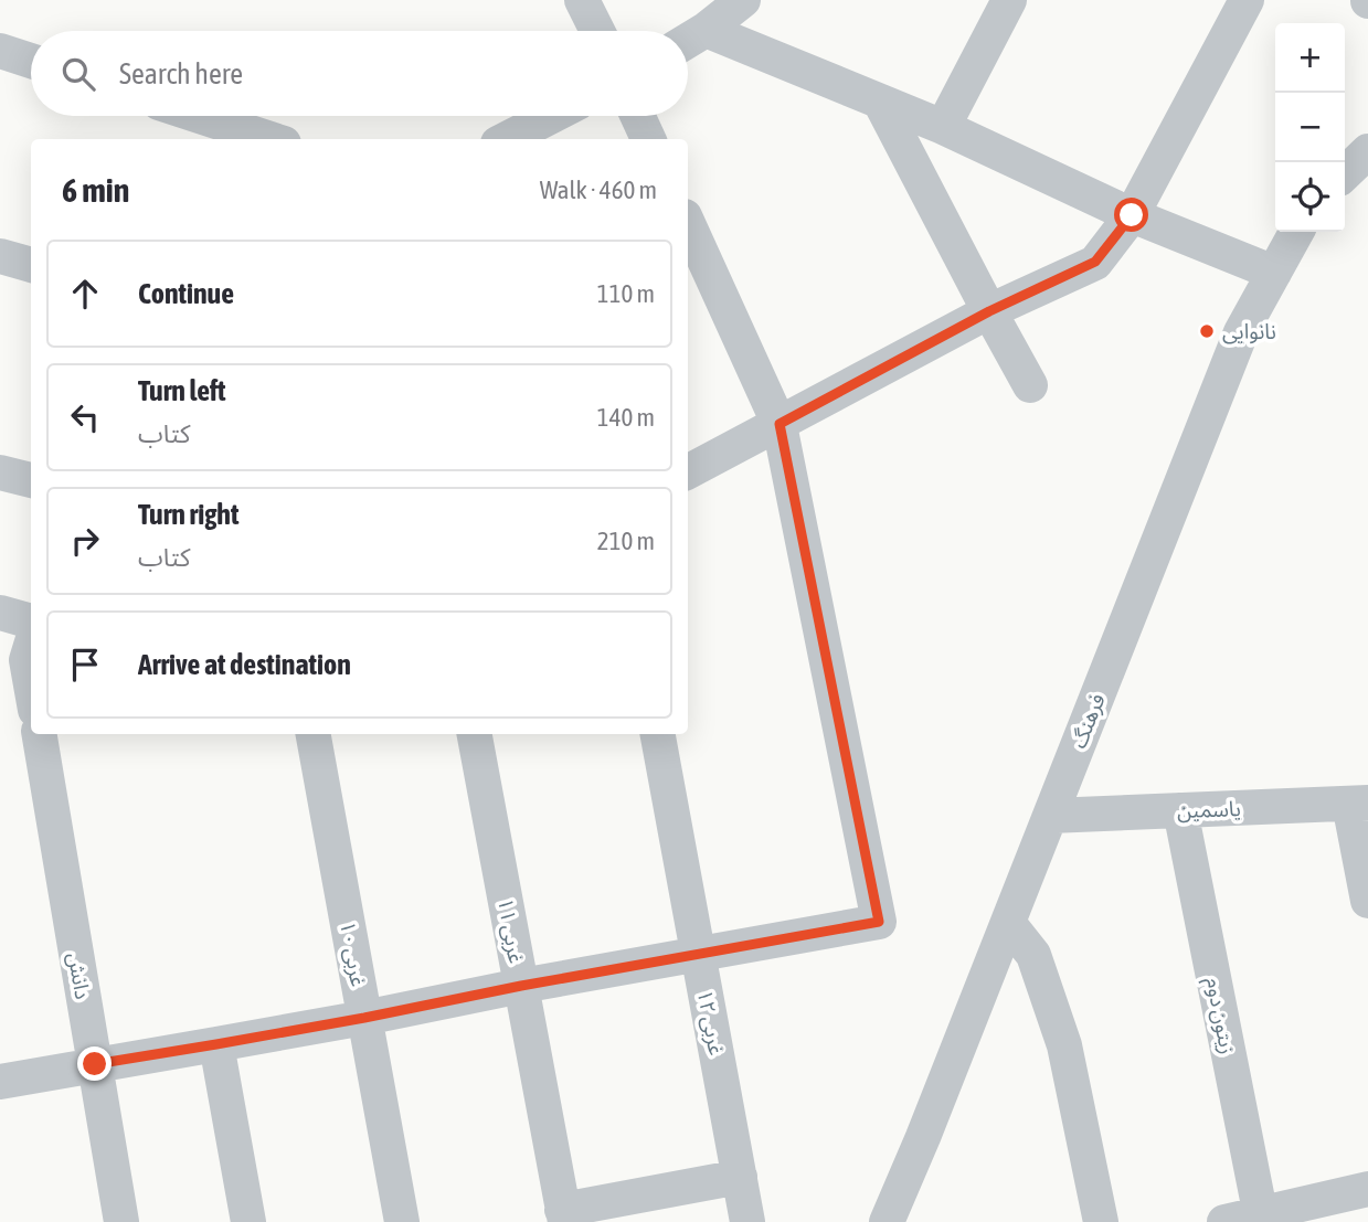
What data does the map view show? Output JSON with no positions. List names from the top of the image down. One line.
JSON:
{"streets":{"street":["فرهنگ","یاسمین","غربی ۱۱","غربی ۱۰","دانش","زیتون دوم","غربی ۱۲"]},"crossings":[["فرهنگ","یاسمین"],["یاسمین","زیتون دوم"]],"places":["نانوایی"],"page":{"map_buttons":["+","−"],"search":"Search here","heading":["6 min","Walk · 460 m"],"list":[["Continue","110 m"],["Turn left","کتاب","140 m"],["Turn right","کتاب","210 m"],"Arrive at destination"]}}
